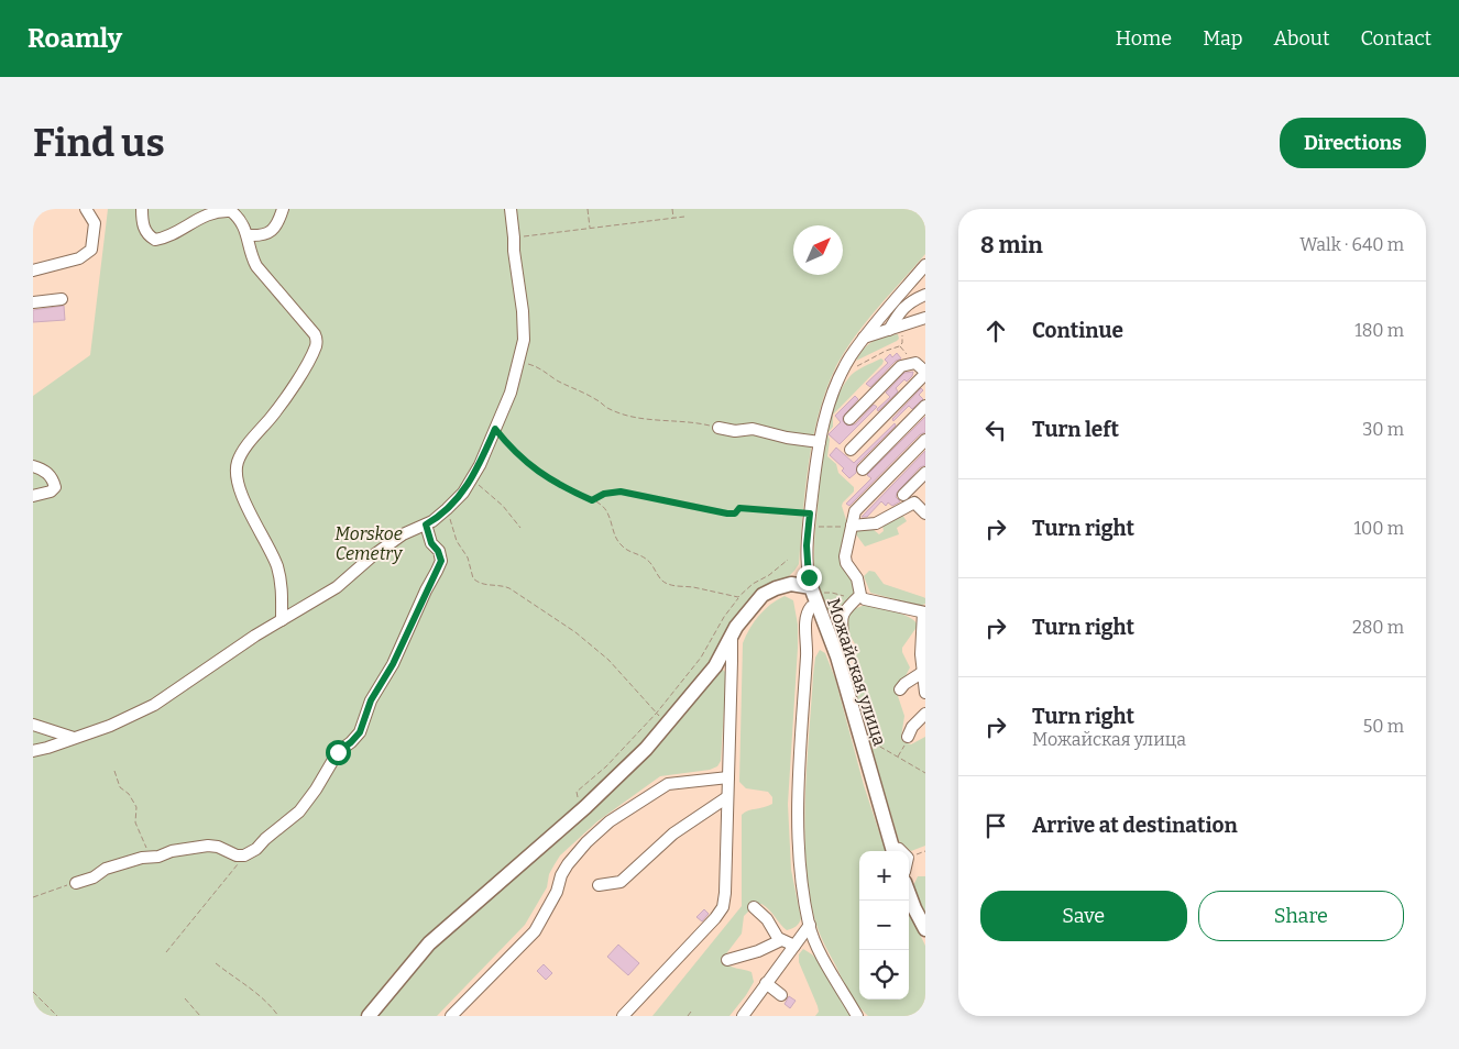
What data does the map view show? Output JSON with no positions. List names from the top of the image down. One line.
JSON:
{"streets":{"main road":["Можайская улица"]},"parks":["Morskoe Cemetry"],"north":"top right","page":{"header":"Roamly","nav":["Home","Map","About","Contact"],"buttons":["Directions",["Save","Share"]],"title":"Find us","heading":["8 min","Walk · 640 m"],"list":[["Continue","180 m"],["Turn left","30 m"],["Turn right","100 m"],["Turn right","280 m"],["Turn right","Можайская улица","50 m"],"Arrive at destination"],"map_buttons":["+","−"]}}
